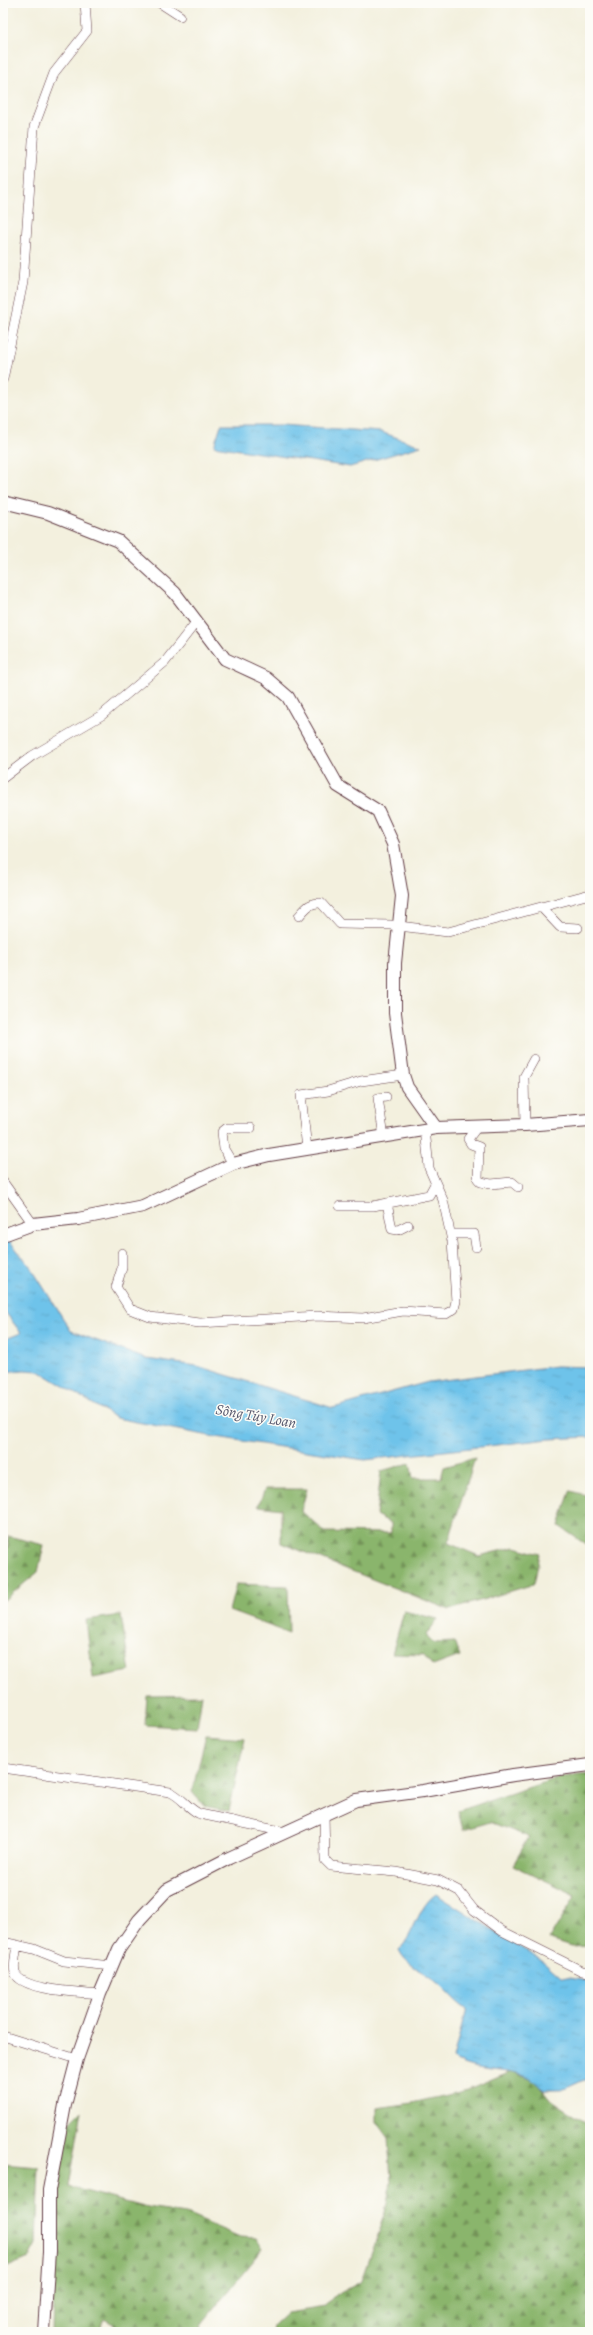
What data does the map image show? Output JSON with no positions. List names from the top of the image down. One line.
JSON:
{"water":["Sông Túy Loan"]}
